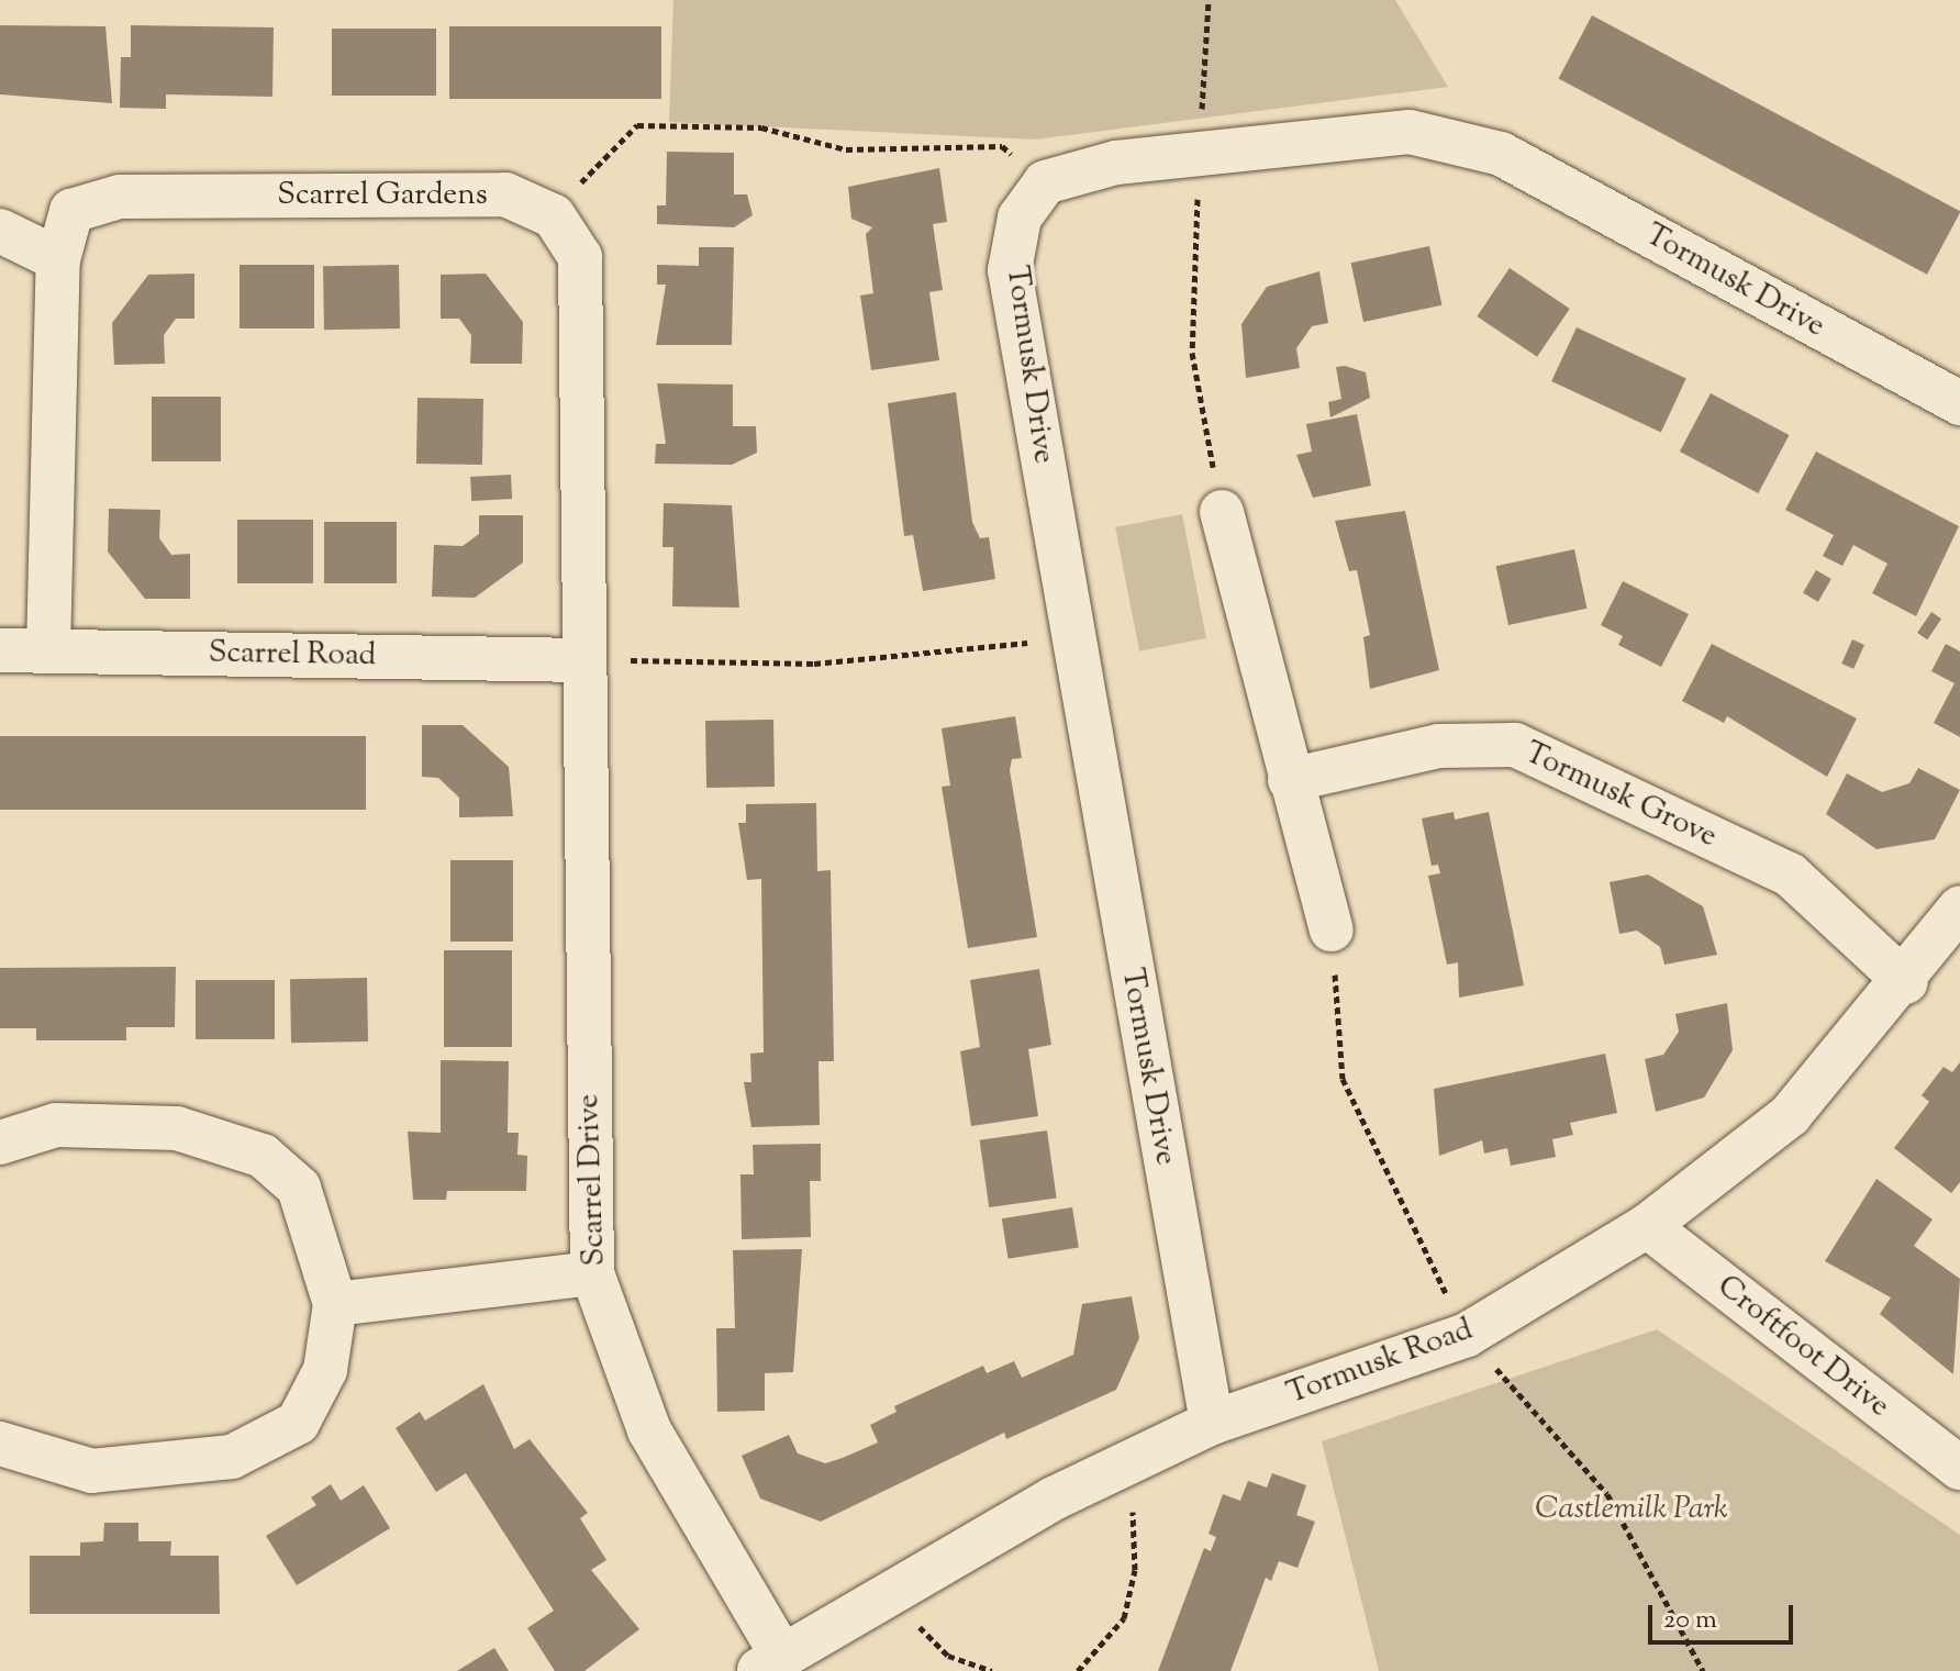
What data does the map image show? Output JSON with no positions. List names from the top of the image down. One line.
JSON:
{"streets":{"street":["Scarrel Gardens","Tormusk Drive","Scarrel Road","Tormusk Grove","Scarrel Drive","Croftfoot Drive","Tormusk Road"]},"crossings":[["Scarrel Gardens","Scarrel Road"],["Scarrel Gardens","Scarrel Drive"],["Tormusk Drive","Tormusk Road"],["Scarrel Road","Scarrel Drive"],["Tormusk Grove","Tormusk Road"],["Scarrel Drive","Tormusk Road"],["Croftfoot Drive","Tormusk Road"]],"parks":["Castlemilk Park"],"scale_bar":"20 m"}
